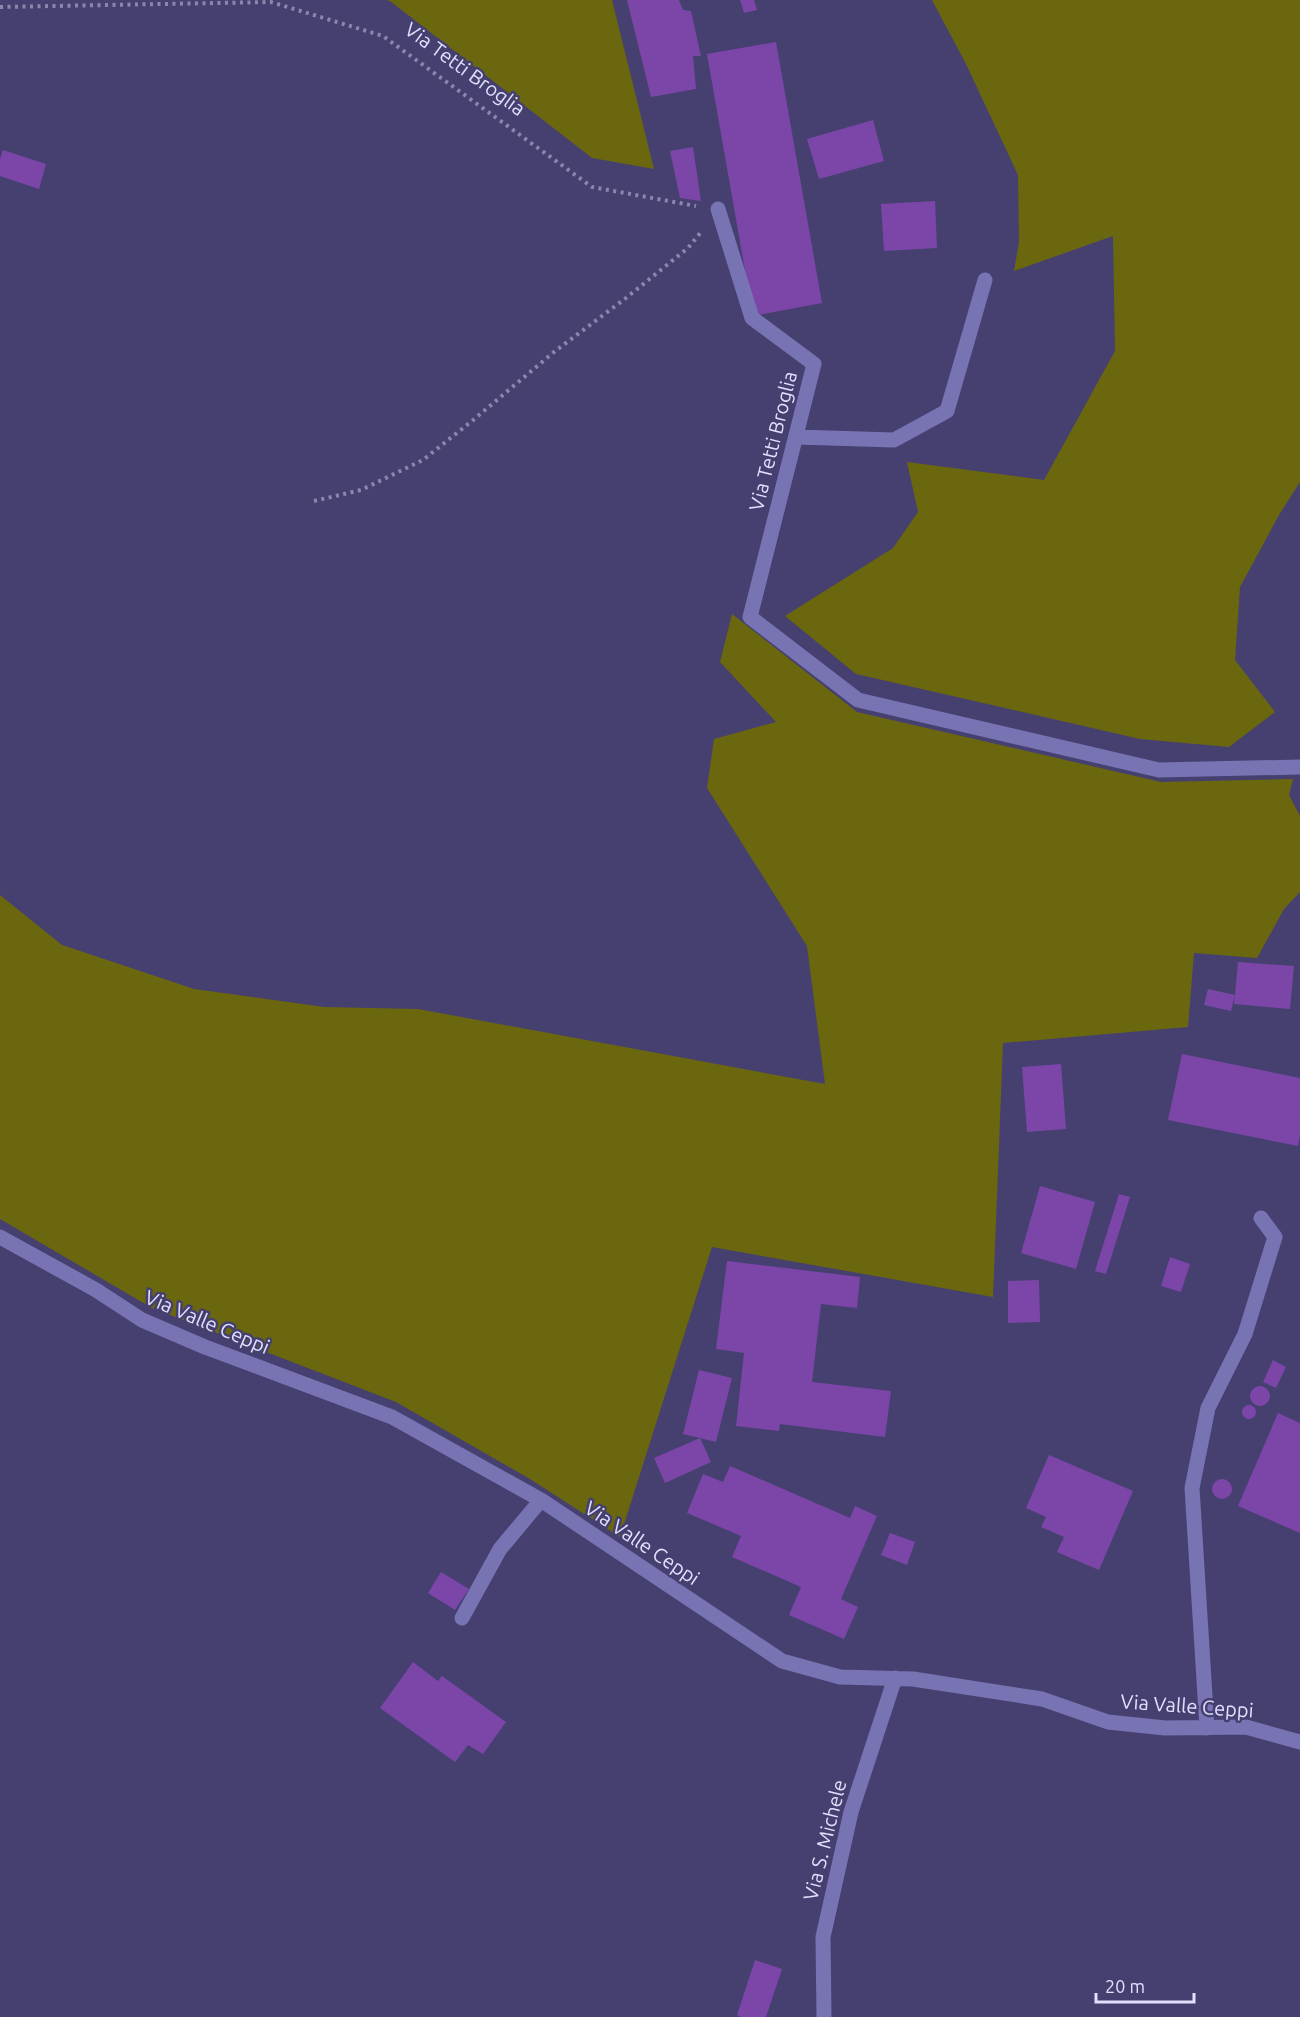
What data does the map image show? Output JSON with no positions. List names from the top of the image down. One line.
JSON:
{"streets":{"street":["Via Tetti Broglia","Via Valle Ceppi","Via S. Michele"]},"crossings":[["Via Valle Ceppi","Via S. Michele"]],"scale_bar":"20 m"}
